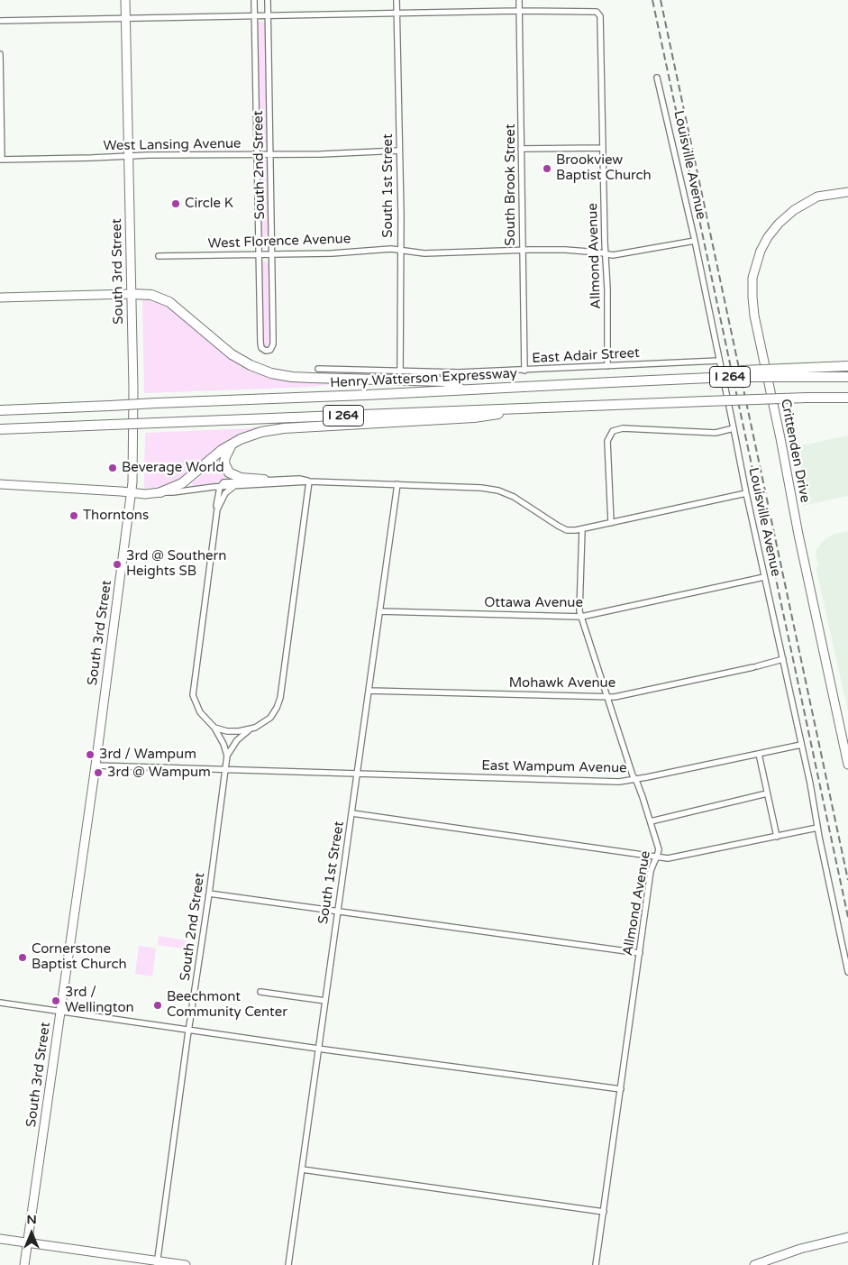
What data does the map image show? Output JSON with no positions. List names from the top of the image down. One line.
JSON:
{"streets":{"highway":["I 264","Henry Watterson Expressway"],"main road":["South 3rd Street","Crittenden Drive"],"street":["West Lansing Avenue","South 2nd Street","Louisville Avenue","South Brook Street","South 1st Street","West Florence Avenue","Allmond Avenue","East Adair Street","Ottawa Avenue","Mohawk Avenue","East Wampum Avenue"]},"crossings":[["West Lansing Avenue","South 2nd Street"],["West Lansing Avenue","South 1st Street"],["West Lansing Avenue","South 3rd Street"],["South 2nd Street","West Florence Avenue"],["South 2nd Street","East Wampum Avenue"],["Louisville Avenue","West Florence Avenue"],["Louisville Avenue","East Adair Street"],["Louisville Avenue","Ottawa Avenue"],["Louisville Avenue","Mohawk Avenue"],["Louisville Avenue","East Wampum Avenue"],["South Brook Street","West Florence Avenue"],["South Brook Street","Allmond Avenue"],["South Brook Street","East Adair Street"],["South 1st Street","West Florence Avenue"],["South 1st Street","East Adair Street"],["South 1st Street","Ottawa Avenue"],["South 1st Street","Mohawk Avenue"],["South 1st Street","East Wampum Avenue"],["West Florence Avenue","Allmond Avenue"],["Allmond Avenue","East Adair Street"],["Allmond Avenue","Ottawa Avenue"],["Allmond Avenue","Mohawk Avenue"],["Allmond Avenue","East Wampum Avenue"],["South 3rd Street","East Wampum Avenue"]],"places":["Brookview Baptist Church","Circle K","Beverage World","Thorntons","3rd @ Southern Heights SB","3rd / Wampum","3rd @ Wampum","Cornerstone Baptist Church","3rd / Wellington","Beechmont Community Center"],"north":"top"}
